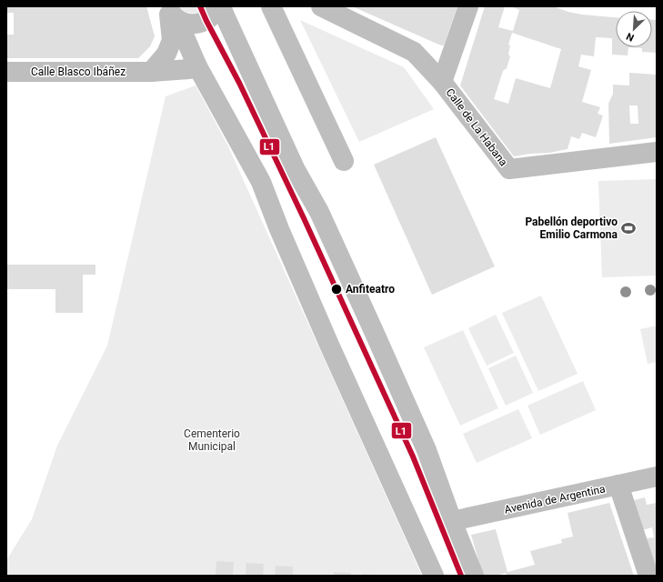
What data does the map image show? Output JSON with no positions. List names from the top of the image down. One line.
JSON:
{"streets":{"street":["Calle Blasco Ibáñez","Calle de La Habana","Avenida de Argentina"]},"parks":["Cementerio Municipal"],"places":{"sports":["Pabellón deportivo Emilio Carmona"],"other":["Anfiteatro"]},"lines":["transit line L1"],"north":"bottom left"}
